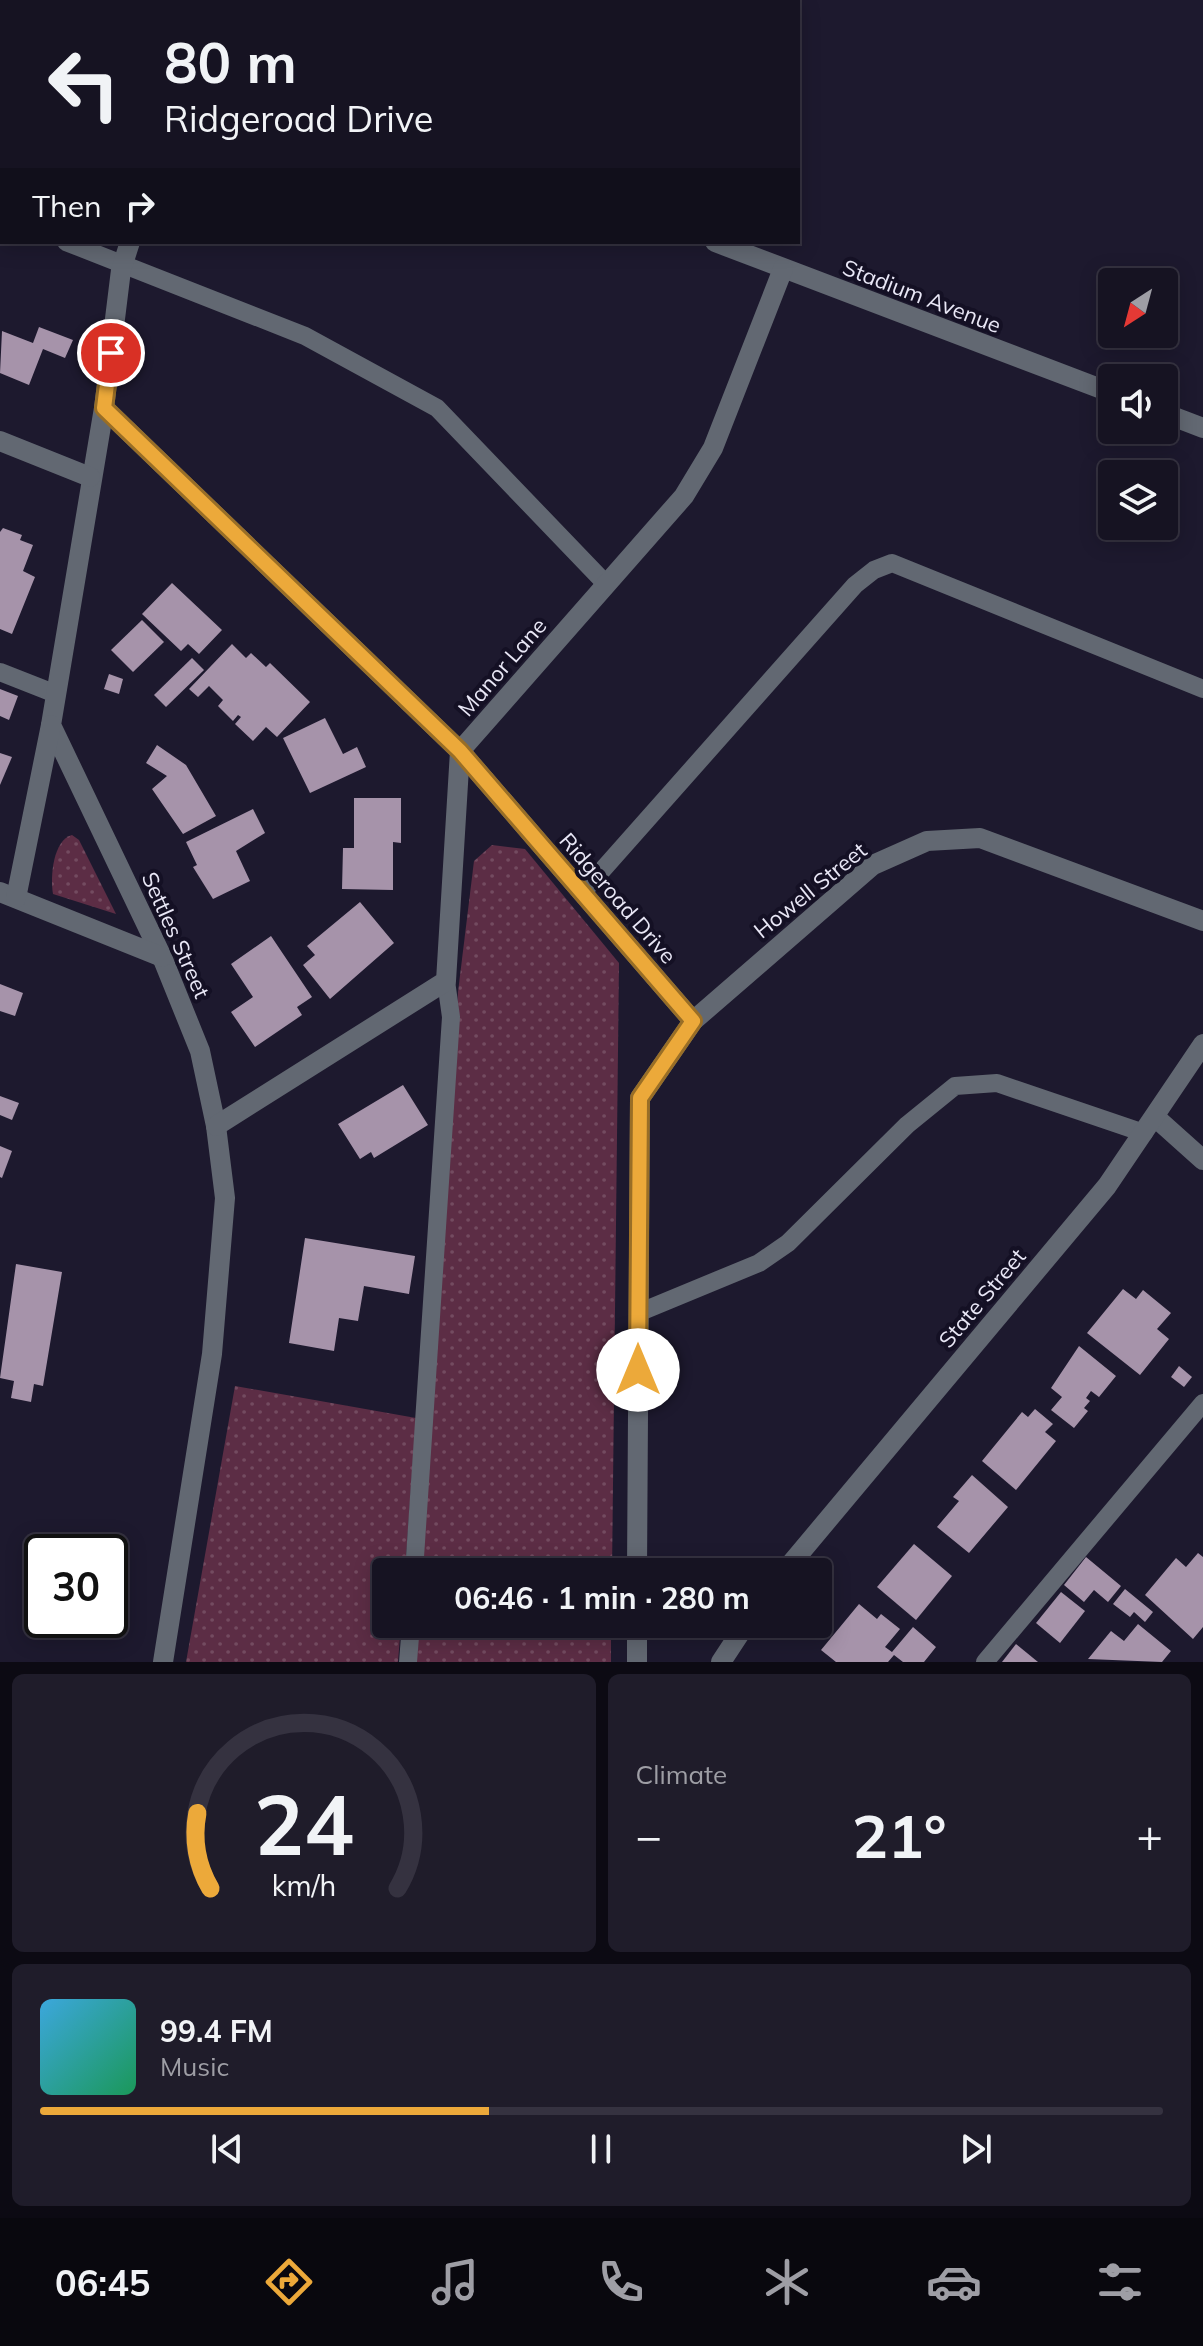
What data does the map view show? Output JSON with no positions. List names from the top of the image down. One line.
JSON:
{"streets":{"street":["Stadium Avenue","Manor Lane","Howell Street","Ridgeroad Drive","Settles Street","State Street"]},"crossings":[["Stadium Avenue","Manor Lane"],["Manor Lane","Ridgeroad Drive"],["Howell Street","Ridgeroad Drive"]],"north":"bottom left","page":{"turn":["80 m","Ridgeroad Drive"],"then":"Then","limit":"30","trip":"06:46 · 1 min · 280 m","tile":"Climate","heat":["−","21°","+"],"song":["99.4 FM","Music"],"tabs":"06:45","gauge":["24","km/h"]}}
